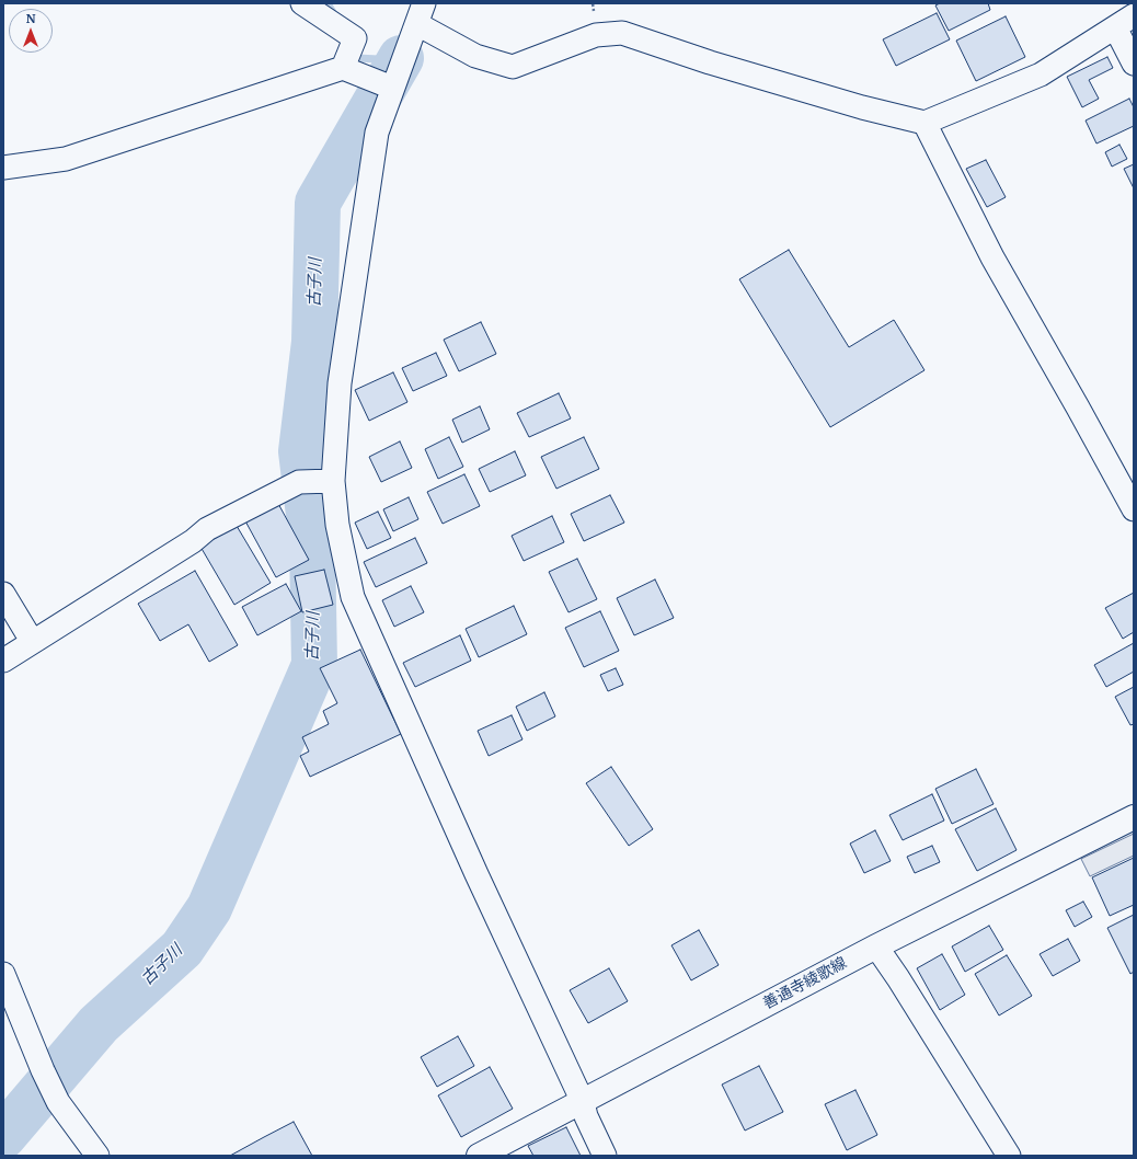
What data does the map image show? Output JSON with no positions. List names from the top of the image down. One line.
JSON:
{"streets":{"main road":["善通寺綾歌線"]},"water":["古子川"],"north":"top"}
